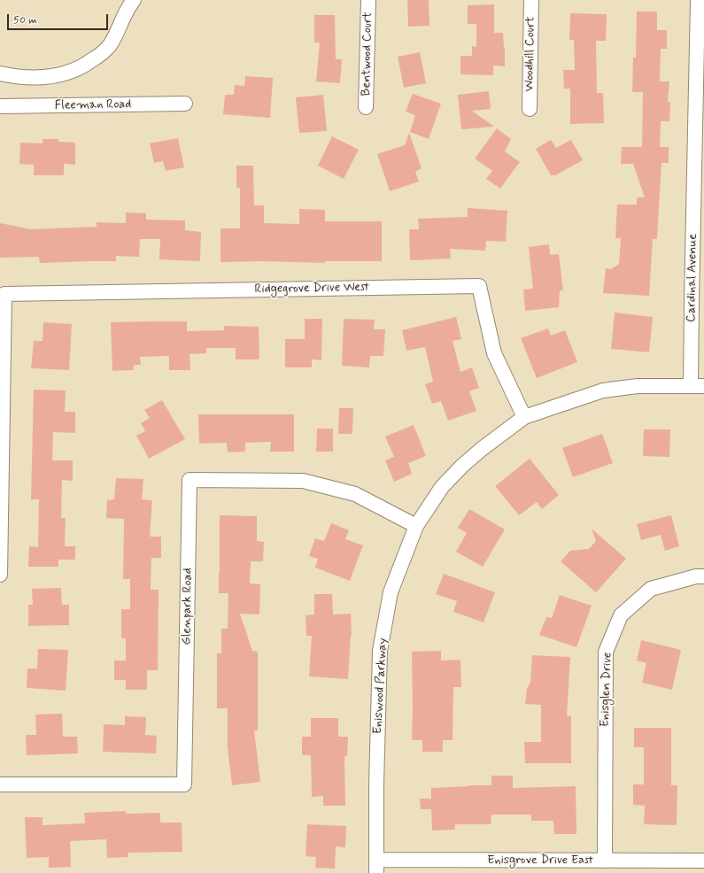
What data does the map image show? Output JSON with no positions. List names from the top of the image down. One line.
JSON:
{"streets":{"street":["Bentwood Court","Woodhill Court","Fleeman Road","Cardinal Avenue","Ridgegrove Drive West","Glenpark Road","Eniswood Parkway","Enisglen Drive","Enisgrove Drive East"]},"crossings":[["Cardinal Avenue","Eniswood Parkway"],["Ridgegrove Drive West","Eniswood Parkway"],["Glenpark Road","Eniswood Parkway"],["Eniswood Parkway","Enisgrove Drive East"],["Enisglen Drive","Enisgrove Drive East"]],"scale_bar":"50 m"}
